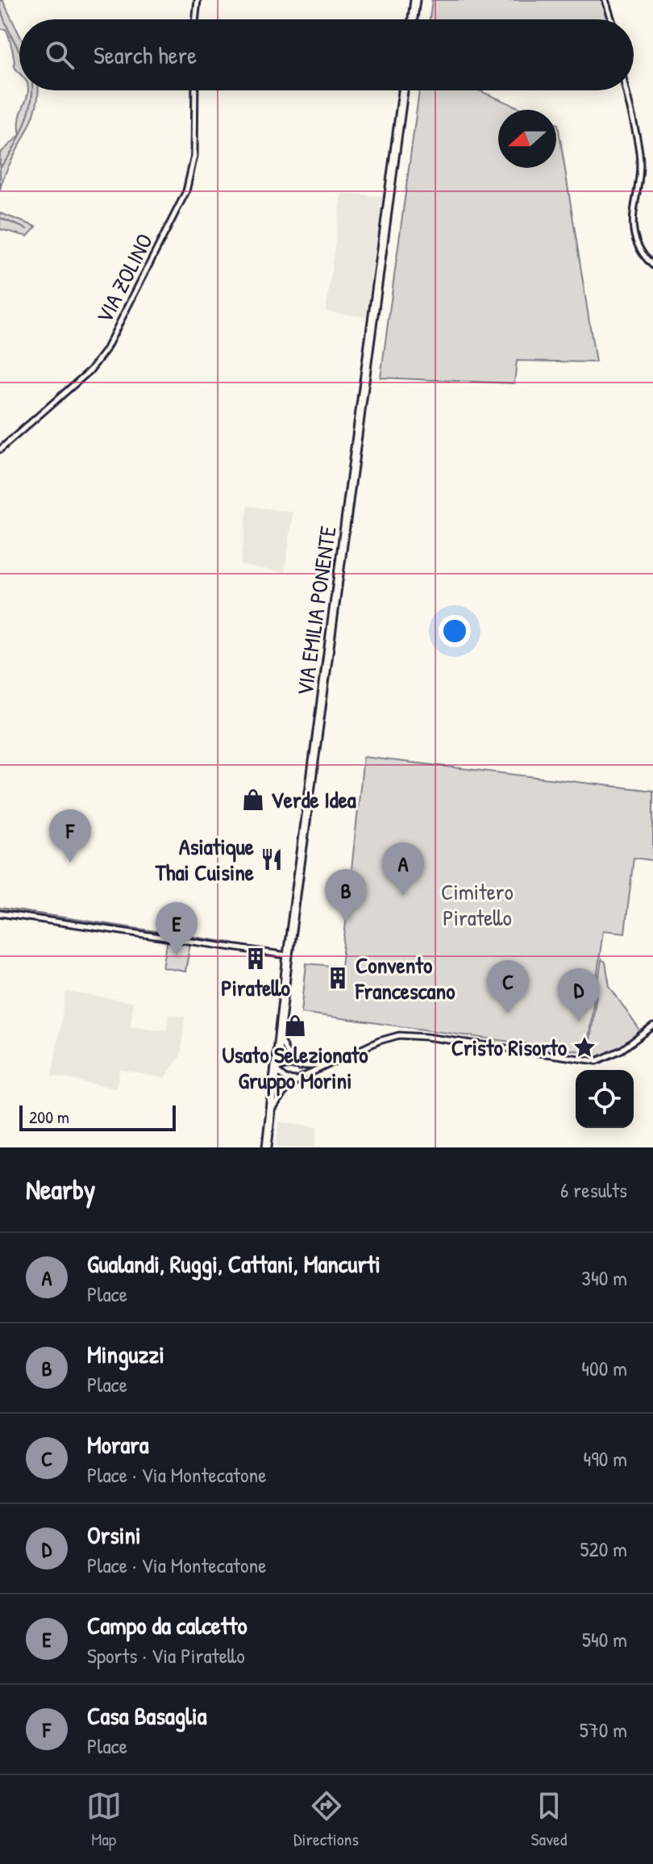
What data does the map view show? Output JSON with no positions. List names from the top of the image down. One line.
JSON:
{"streets":{"main road":["VIA EMILIA PONENTE"],"street":["VIA ZOLINO"]},"parks":["Cimitero Piratello"],"places":{"shop":["Verde Idea","Usato Selezionato Gruppo Morini"],"restaurant":["Asiatique Thai Cuisine"],"building":["Piratello","Convento Francescano"],"place":["Cristo Risorto"]},"scale_bar":"200 m","north":"left","page":{"search":"Search here","pins":["F","A","B","E","C","D"],"scale":"200 m","heading":["Nearby","6 results"],"list":[{"mark":"A","name":"Gualandi, Ruggi, Cattani, Mancurti","note":"Place","value":"340 m"},{"mark":"B","name":"Minguzzi","note":"Place","value":"400 m"},{"mark":"C","name":"Morara","note":"Place · Via Montecatone","value":"490 m"},{"mark":"D","name":"Orsini","note":"Place · Via Montecatone","value":"520 m"},{"mark":"E","name":"Campo da calcetto","note":"Sports · Via Piratello","value":"540 m"},{"mark":"F","name":"Casa Basaglia","note":"Place","value":"570 m"}],"nav":["Map","Directions","Saved"]}}
